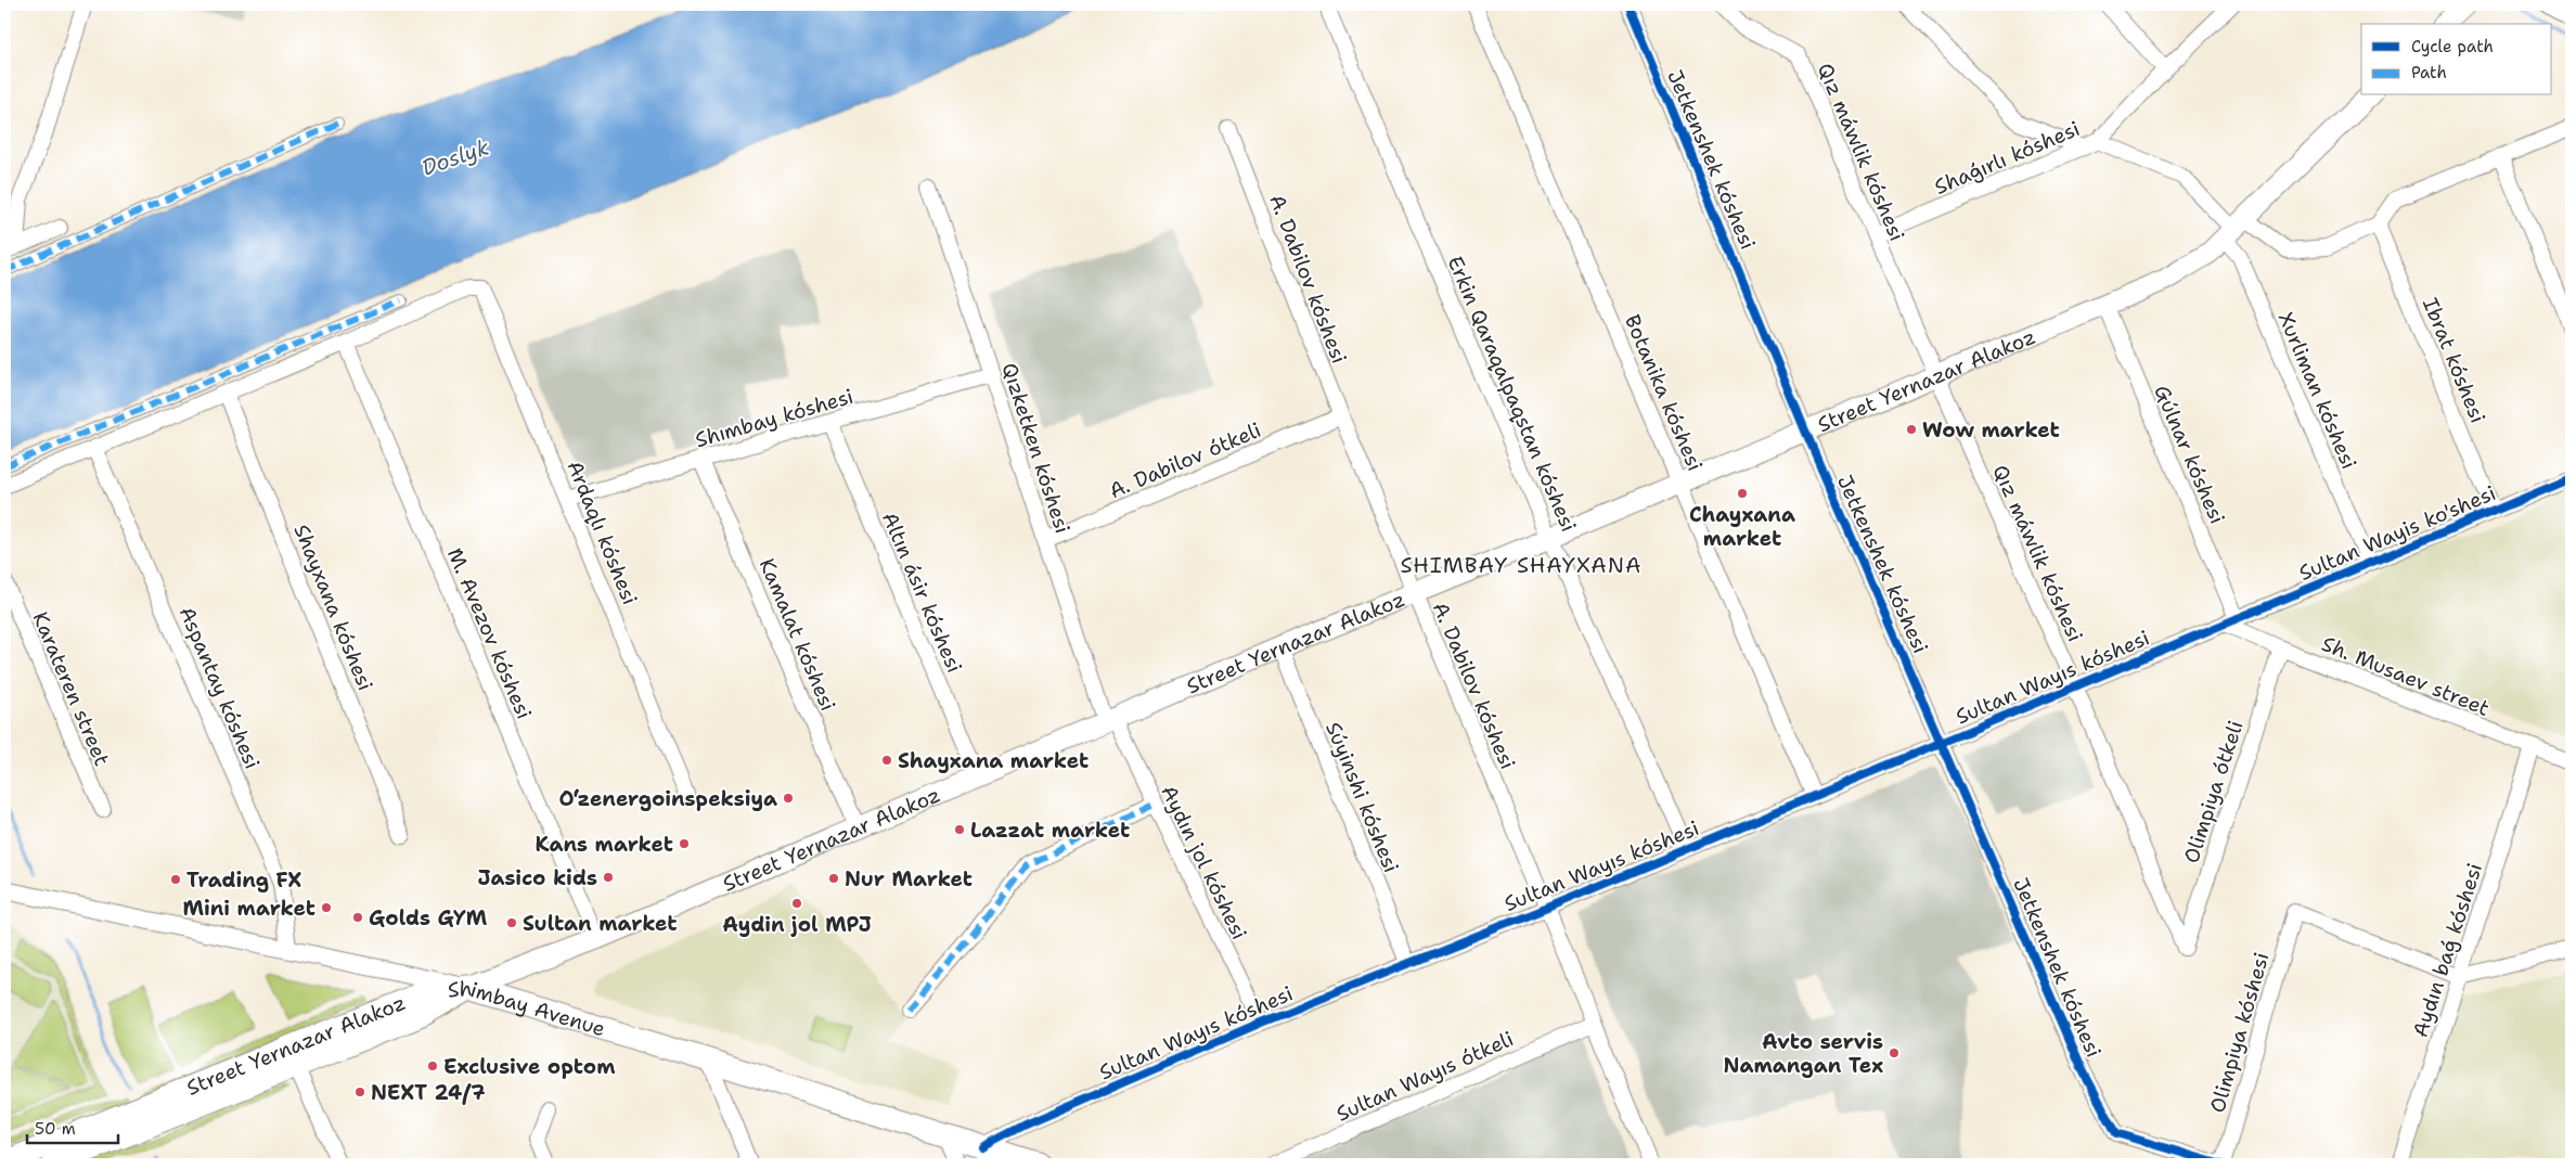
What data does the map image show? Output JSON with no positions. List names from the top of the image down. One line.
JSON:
{"streets":{"main road":["Street Yernazar Alakoz","Shimbay Avenue"],"street":["Qız máwlik kóshesi","Shaǵırlı kóshesi","Jetkenshek kóshesi","A. Dabilov kóshesi","Ibrat kóshesi","Xurliman kóshesi","Botanika kóshesi","Erkin Qaraqalpaqstan kóshesi","Shımbay kóshesi","Qızketken kóshesi","Gúlnar kóshesi","A. Dabilov ótkeli","Ardaqlı kóshesi","Sultan Wayis ko'shesi","Altın ásir kóshesi","Shayxana kóshesi","M. Avezov kóshesi","Kamalat kóshesi","Sh. Musaev street","Sultan Wayıs kóshesi","Aspantay kóshesi","Karateren street","Olimpiya ótkeli","Súyinshi kóshesi","Aydın jol kóshesi","Aydın baǵ kóshesi","Olimpiya kóshesi","Sultan Wayıs ótkeli"]},"crossings":[["Qız máwlik kóshesi","Shaǵırlı kóshesi"],["Qız máwlik kóshesi","Street Yernazar Alakoz"],["Qız máwlik kóshesi","Sultan Wayıs kóshesi"],["Qız máwlik kóshesi","Olimpiya ótkeli"],["Jetkenshek kóshesi","Street Yernazar Alakoz"],["Jetkenshek kóshesi","Sultan Wayıs kóshesi"],["Jetkenshek kóshesi","Olimpiya kóshesi"],["A. Dabilov kóshesi","Street Yernazar Alakoz"],["A. Dabilov kóshesi","A. Dabilov ótkeli"],["A. Dabilov kóshesi","Sultan Wayıs kóshesi"],["A. Dabilov kóshesi","Sultan Wayıs ótkeli"],["Ibrat kóshesi","Sultan Wayis ko'shesi"],["Street Yernazar Alakoz","Xurliman kóshesi"],["Street Yernazar Alakoz","Botanika kóshesi"],["Street Yernazar Alakoz","Erkin Qaraqalpaqstan kóshesi"],["Street Yernazar Alakoz","Qızketken kóshesi"],["Street Yernazar Alakoz","Gúlnar kóshesi"],["Street Yernazar Alakoz","Altın ásir kóshesi"],["Street Yernazar Alakoz","M. Avezov kóshesi"],["Street Yernazar Alakoz","Kamalat kóshesi"],["Street Yernazar Alakoz","Súyinshi kóshesi"],["Street Yernazar Alakoz","Aydın jol kóshesi"],["Street Yernazar Alakoz","Shimbay Avenue"],["Xurliman kóshesi","Sultan Wayis ko'shesi"],["Botanika kóshesi","Sultan Wayıs kóshesi"],["Erkin Qaraqalpaqstan kóshesi","Sultan Wayıs kóshesi"],["Shımbay kóshesi","Qızketken kóshesi"],["Shımbay kóshesi","Ardaqlı kóshesi"],["Shımbay kóshesi","Altın ásir kóshesi"],["Shımbay kóshesi","Kamalat kóshesi"],["Qızketken kóshesi","A. Dabilov ótkeli"],["Qızketken kóshesi","Aydın jol kóshesi"],["Gúlnar kóshesi","Sultan Wayis ko'shesi"],["Gúlnar kóshesi","Sh. Musaev street"],["Gúlnar kóshesi","Sultan Wayıs kóshesi"],["Ardaqlı kóshesi","M. Avezov kóshesi"],["Sultan Wayis ko'shesi","Sh. Musaev street"],["Sultan Wayis ko'shesi","Sultan Wayıs kóshesi"],["Sh. Musaev street","Sultan Wayıs kóshesi"],["Sh. Musaev street","Olimpiya ótkeli"],["Sh. Musaev street","Aydın baǵ kóshesi"],["Sultan Wayıs kóshesi","Súyinshi kóshesi"],["Sultan Wayıs kóshesi","Aydın jol kóshesi"],["Sultan Wayıs kóshesi","Shimbay Avenue"],["Aspantay kóshesi","Shimbay Avenue"],["Aydın baǵ kóshesi","Olimpiya kóshesi"]],"districts":["SHIMBAY SHAYXANA"],"water":["Doslyk"],"places":["Wow market","Chayxana market","Shayxana market","O‘zenergoinspeksiya","Lazzat market","Kans market","Jasico kids","Nur Market","Trading FX","Aydin jol MPJ","Mini market","Golds GYM","Sultan market","Avto servis Namangan Tex","Exclusive optom","NEXT 24/7"],"legend":["Cycle path","Path"],"scale_bar":"50 m"}
